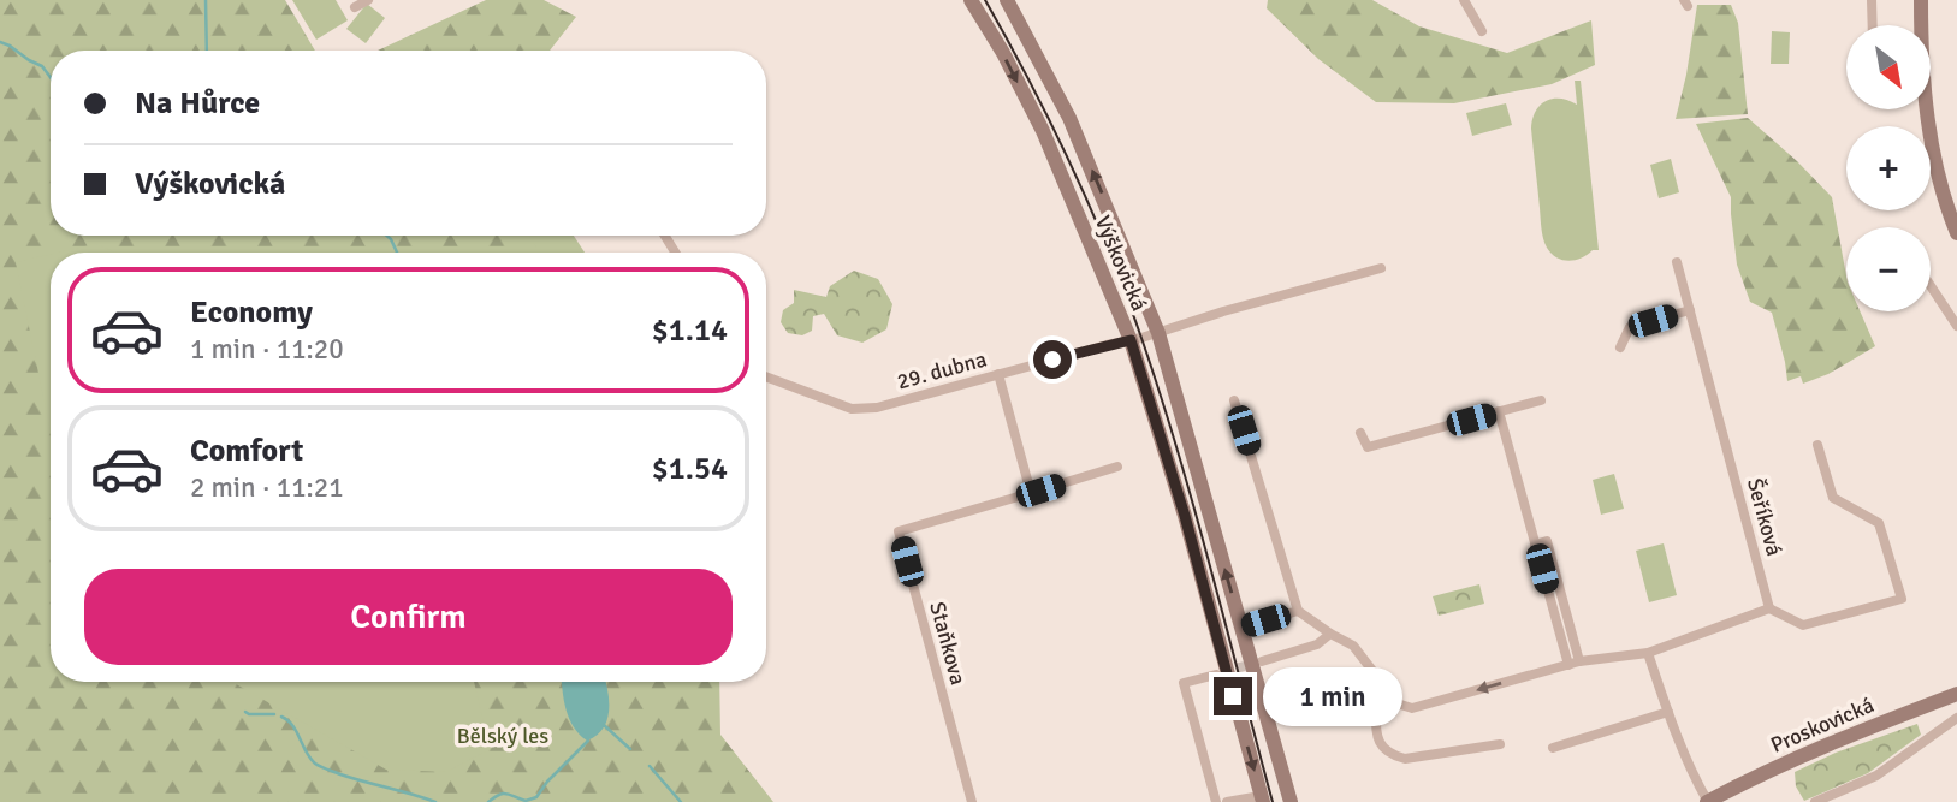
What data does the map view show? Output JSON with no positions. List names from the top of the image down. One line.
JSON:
{"streets":{"street":["Výškovická","29. dubna","Šeříková","Staňkova","Proskovická"]},"crossings":[["Výškovická","29. dubna"]],"parks":["Bělský les"],"north":"bottom right","page":{"map_buttons":["+","−"],"banner":["Na Hůrce","Výškovická"],"list":[{"name":"Economy","note":"1 min · 11:20","value":"$1.14"},{"name":"Comfort","note":"2 min · 11:21","value":"$1.54"}],"buttons":"Confirm","bubble":"1 min"}}
